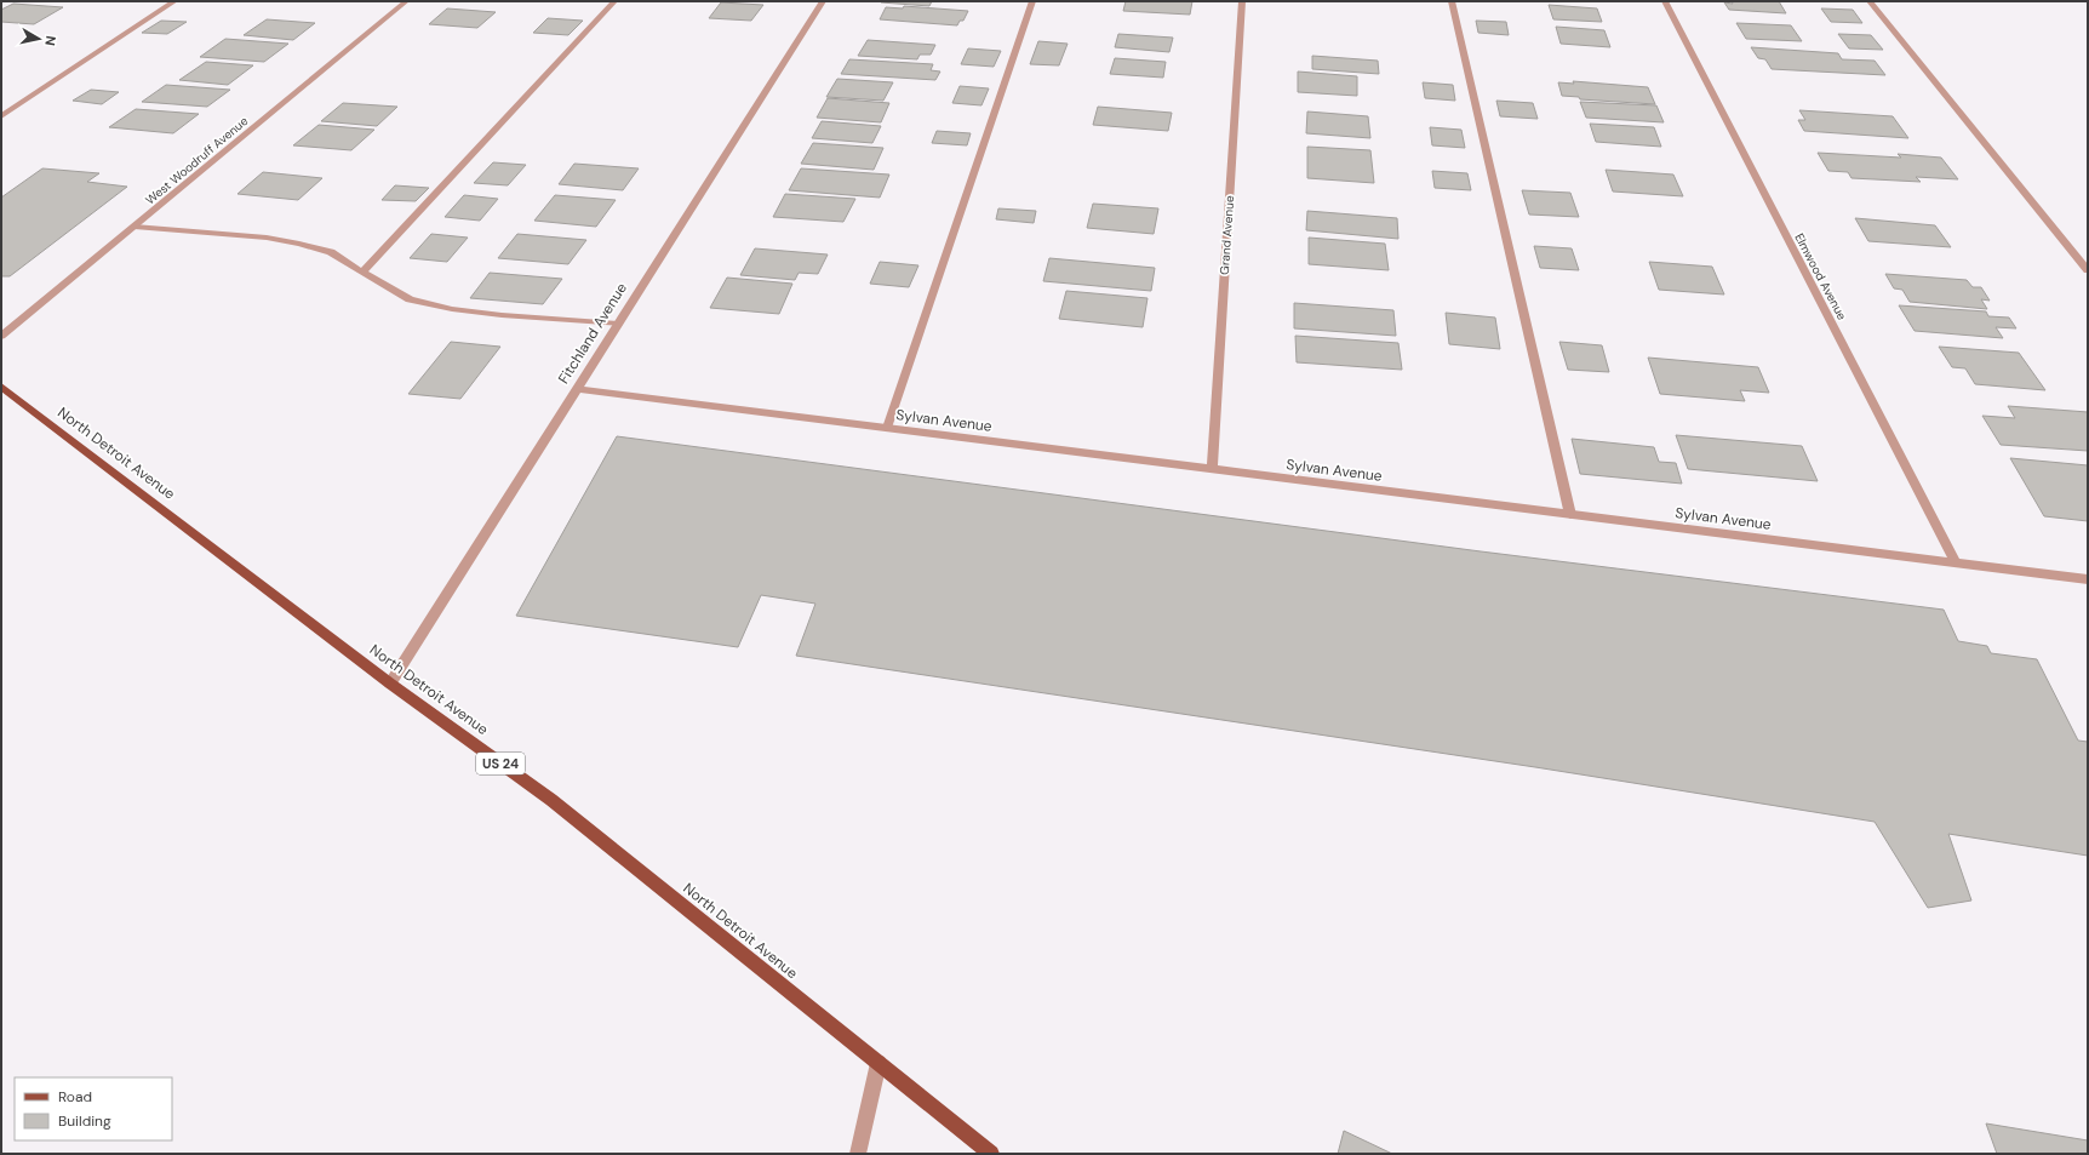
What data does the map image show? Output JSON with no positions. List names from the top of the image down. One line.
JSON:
{"streets":{"main road":["North Detroit Avenue","US 24"],"street":["West Woodruff Avenue","Grand Avenue","Elmwood Avenue","Fitchland Avenue","Sylvan Avenue"]},"crossings":[["Grand Avenue","Sylvan Avenue"],["Elmwood Avenue","Sylvan Avenue"],["Fitchland Avenue","Sylvan Avenue"],["Fitchland Avenue","North Detroit Avenue"]],"legend":["Road","Building"],"north":"right"}
